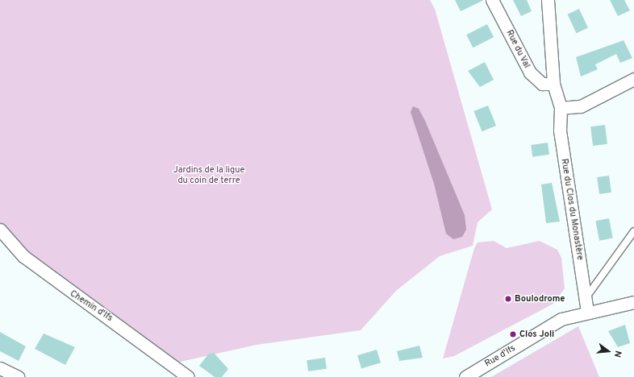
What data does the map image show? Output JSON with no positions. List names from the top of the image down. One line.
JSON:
{"streets":{"street":["Rue du Val","Rue du Clos du Monastère","Chemin d'Ifs","Rue d'Ifs"]},"crossings":[["Rue du Val","Rue du Clos du Monastère"],["Rue du Clos du Monastère","Rue d'Ifs"]],"parks":["Jardins de la ligue du coin de terre"],"places":["Boulodrome","Clos Joli"],"north":"right"}
